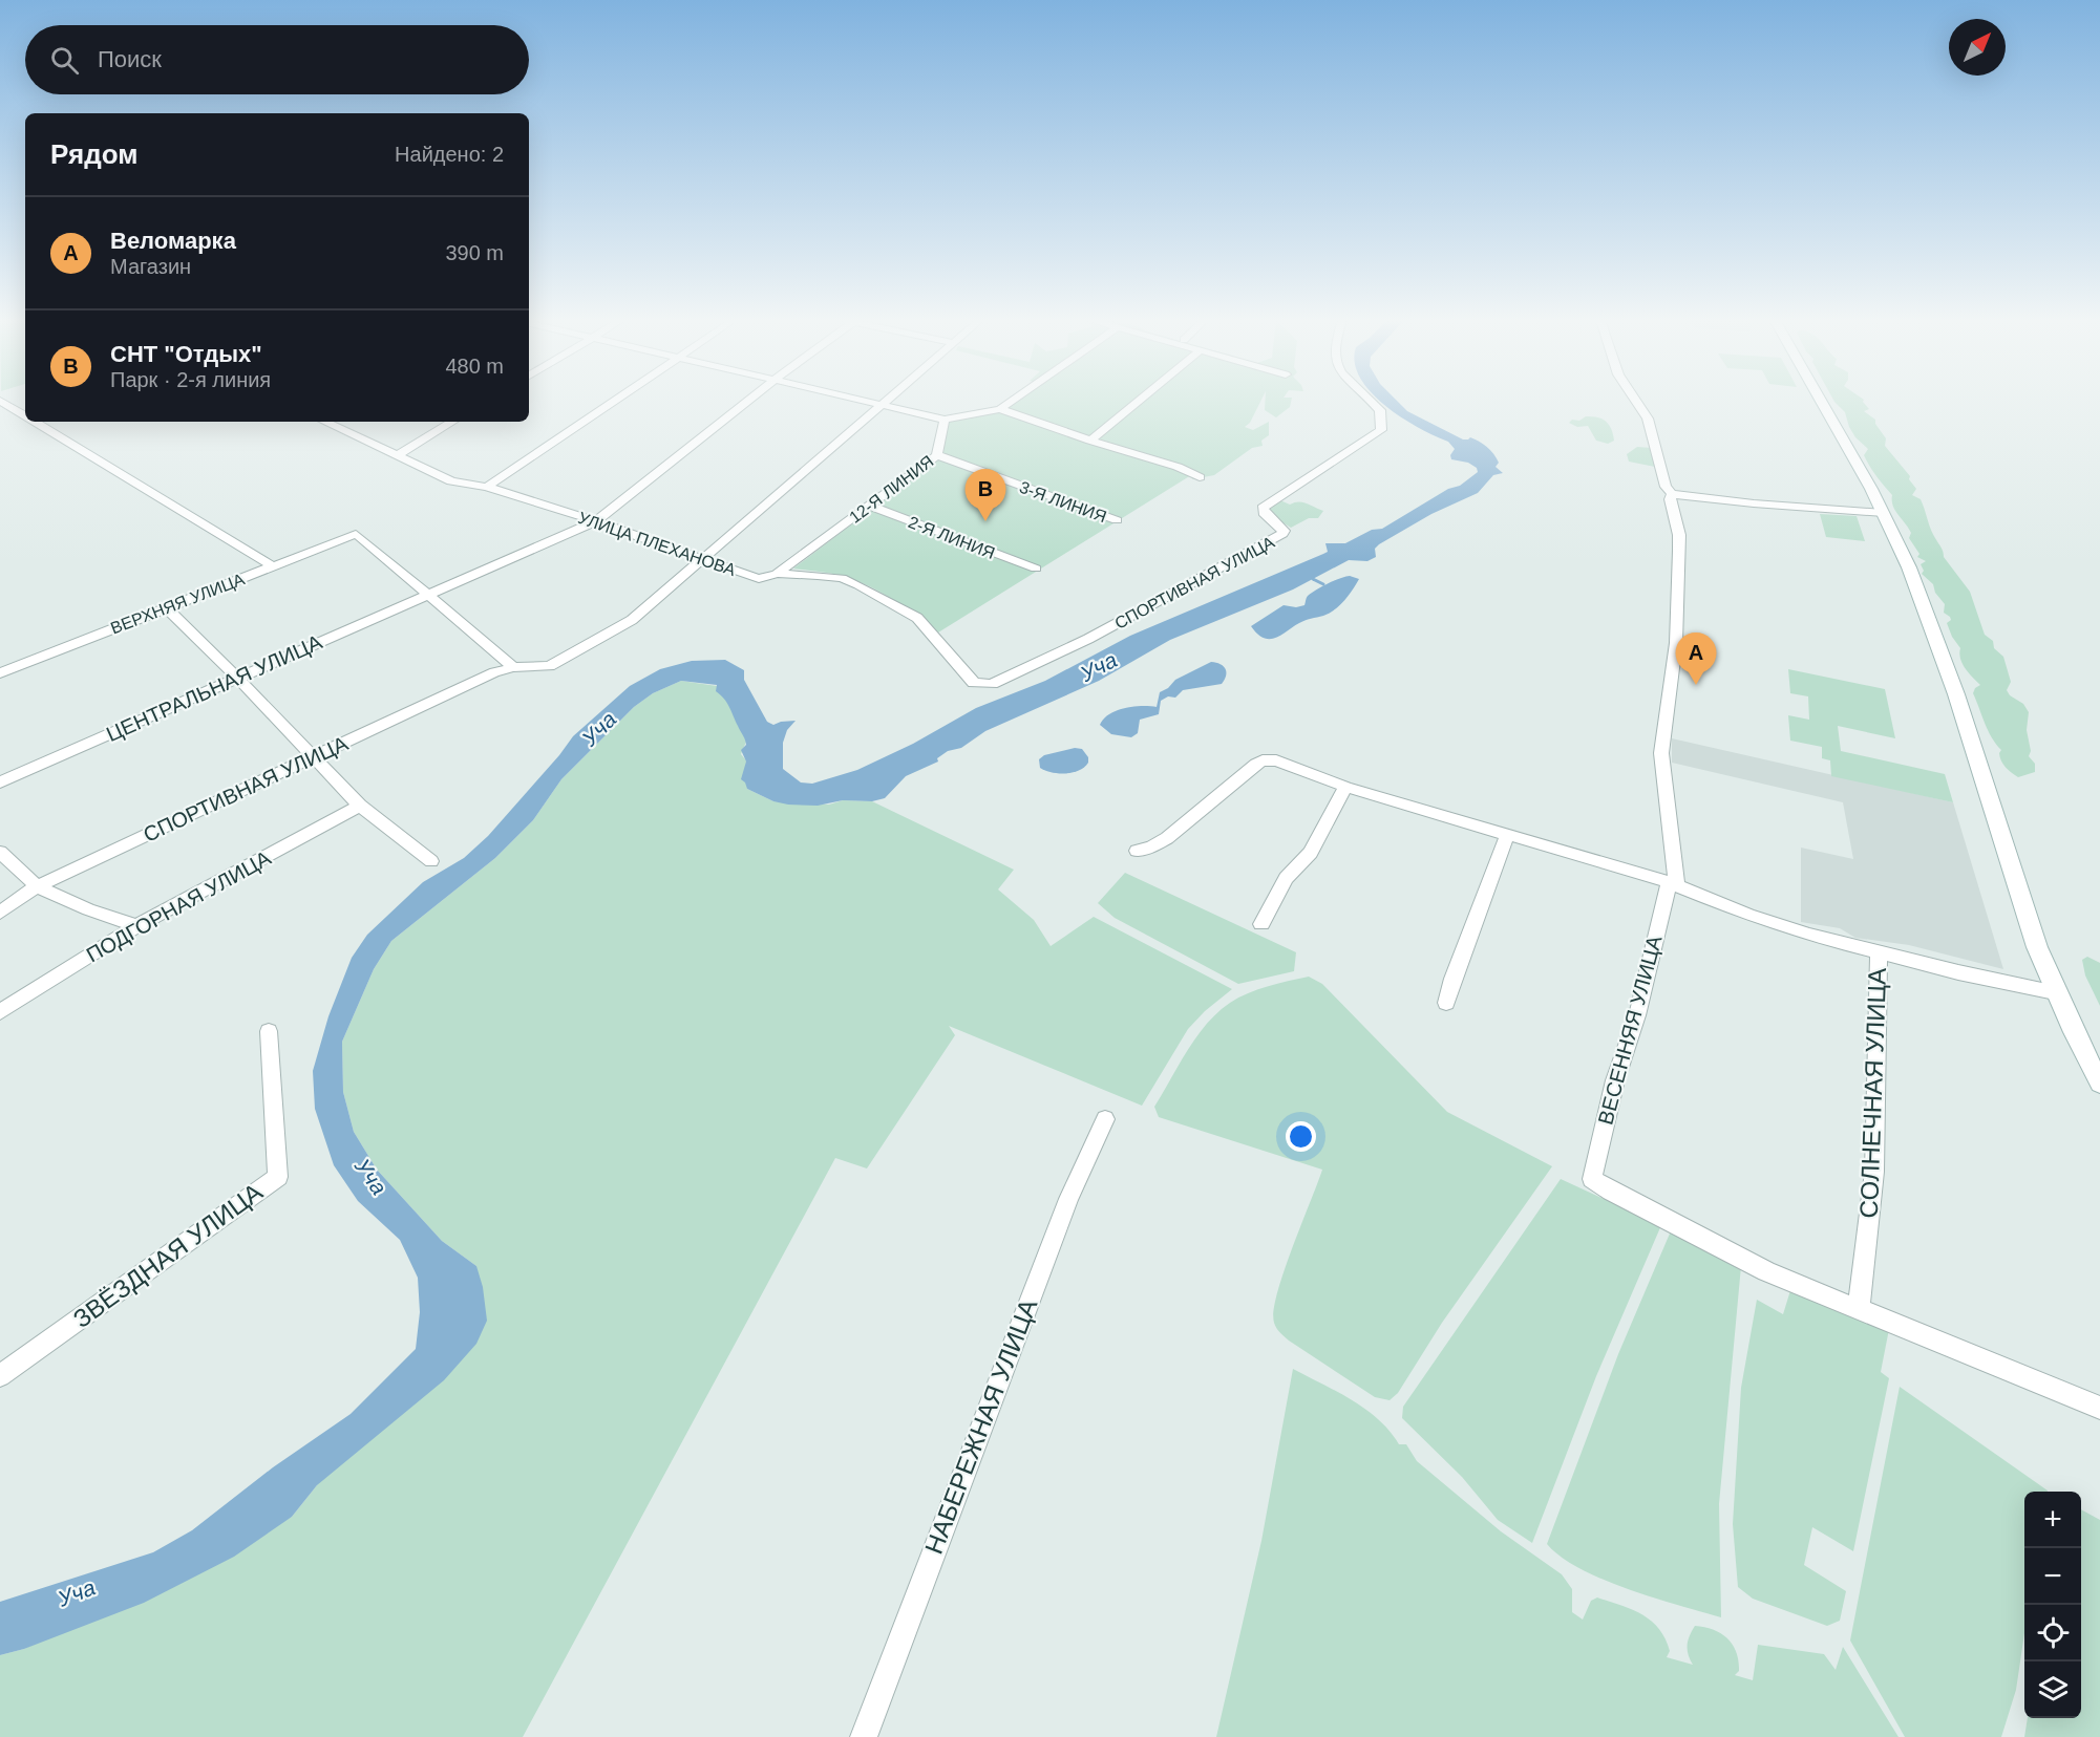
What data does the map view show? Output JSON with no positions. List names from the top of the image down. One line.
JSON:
{"streets":{"street":["12-Я ЛИНИЯ","3-Я ЛИНИЯ","2-Я ЛИНИЯ","УЛИЦА ПЛЕХАНОВА","СПОРТИВНАЯ УЛИЦА","ВЕРХНЯЯ УЛИЦА","ЦЕНТРАЛЬНАЯ УЛИЦА","ПОДГОРНАЯ УЛИЦА","ВЕСЕННЯЯ УЛИЦА","СОЛНЕЧНАЯ УЛИЦА","ЗВЁЗДНАЯ УЛИЦА","НАБЕРЕЖНАЯ УЛИЦА"]},"crossings":[["12-Я ЛИНИЯ","3-Я ЛИНИЯ"],["12-Я ЛИНИЯ","2-Я ЛИНИЯ"],["12-Я ЛИНИЯ","УЛИЦА ПЛЕХАНОВА"],["УЛИЦА ПЛЕХАНОВА","СПОРТИВНАЯ УЛИЦА"],["УЛИЦА ПЛЕХАНОВА","ЦЕНТРАЛЬНАЯ УЛИЦА"],["ВЕРХНЯЯ УЛИЦА","ЦЕНТРАЛЬНАЯ УЛИЦА"],["ВЕСЕННЯЯ УЛИЦА","СОЛНЕЧНАЯ УЛИЦА"]],"water":["Уча"],"north":"top right","page":{"search":"Поиск","heading":["Рядом","Найдено: 2"],"list":[{"mark":"A","name":"Веломарка","note":"Магазин","value":"390 m"},{"mark":"B","name":"СНТ \"Отдых\"","note":"Парк · 2-я линия","value":"480 m"}],"pins":["B","A"],"map_buttons":["+","−"]}}
